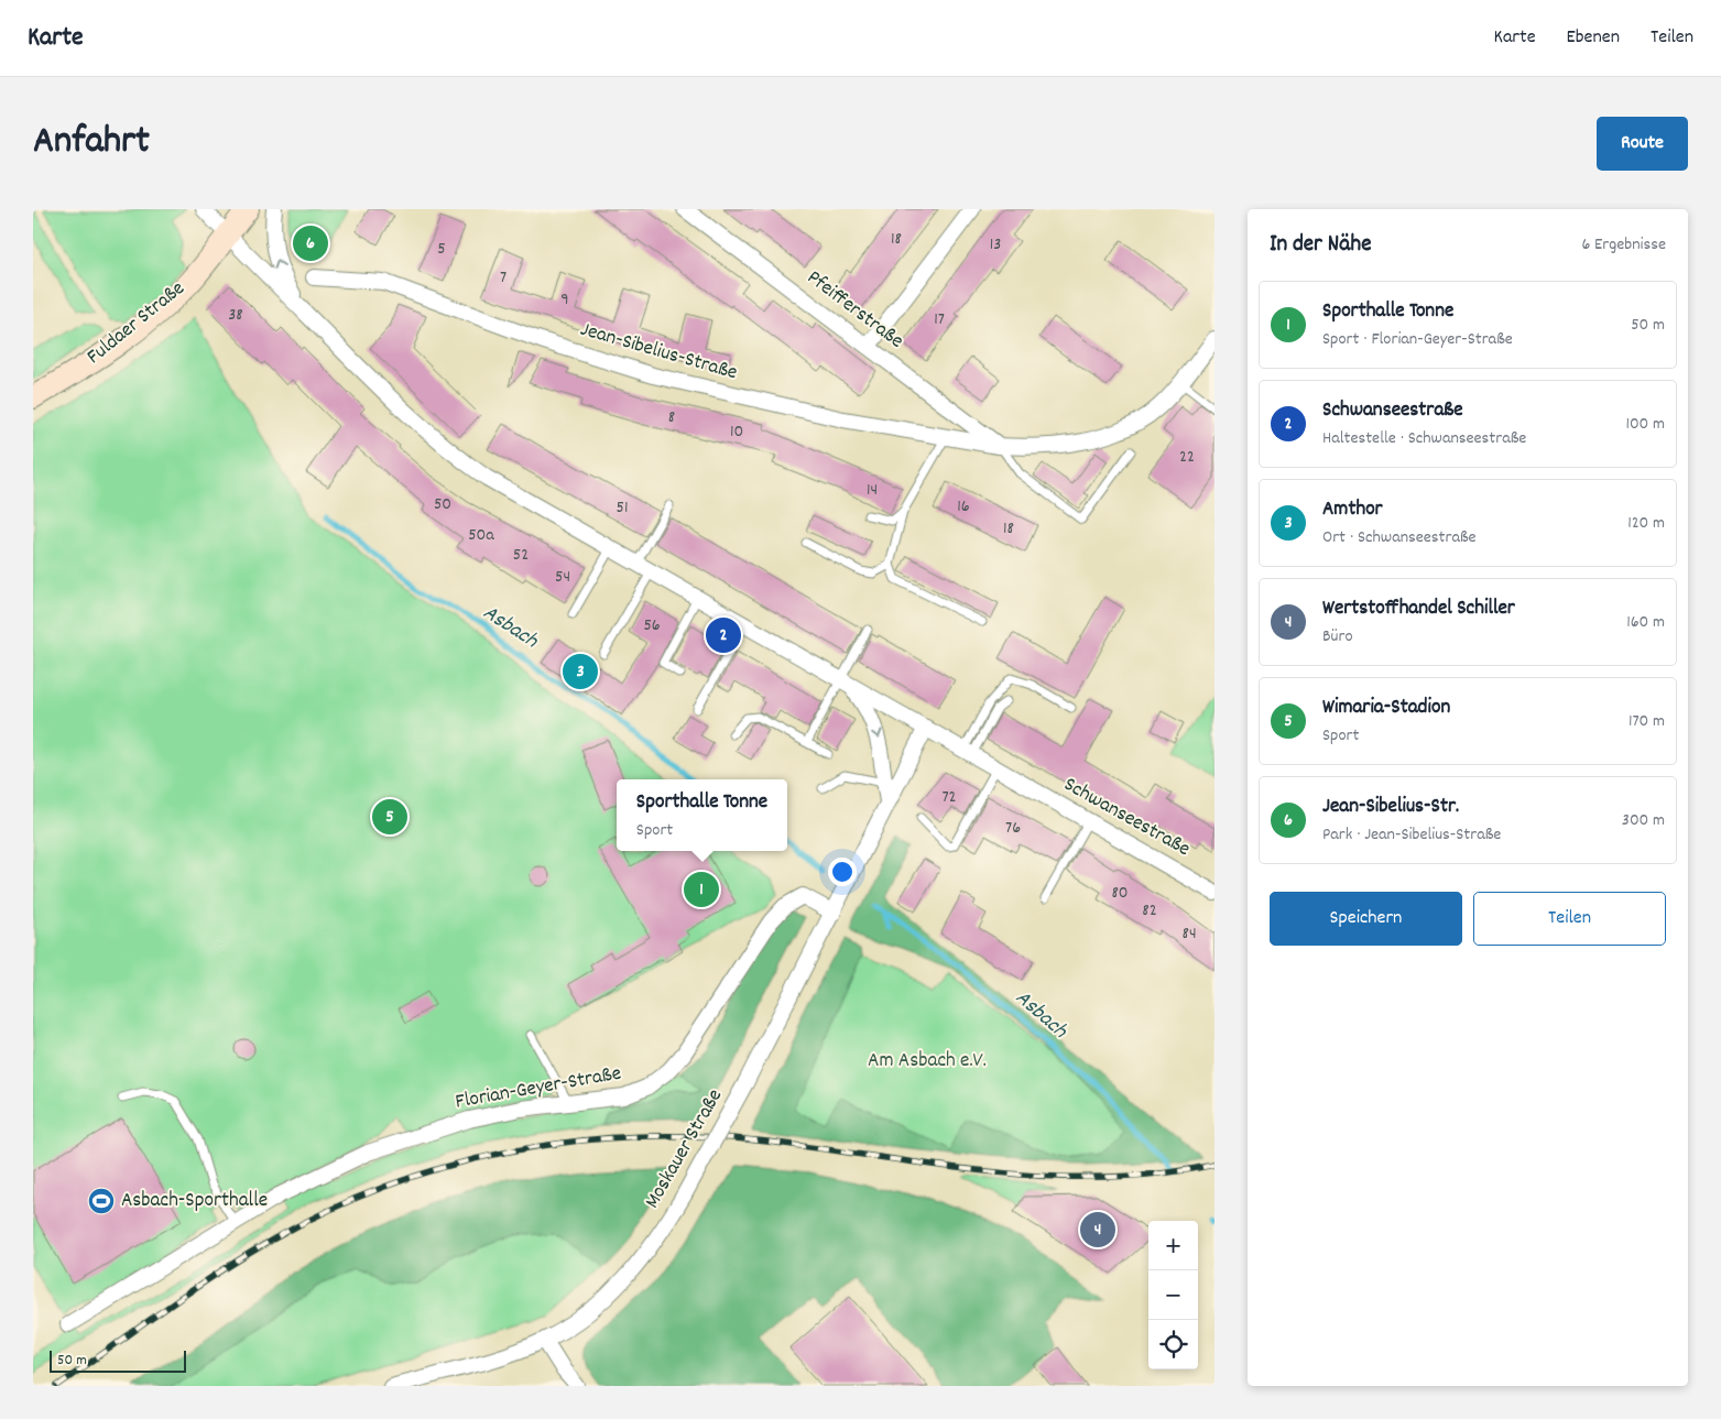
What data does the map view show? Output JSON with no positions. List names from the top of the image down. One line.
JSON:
{"streets":{"street":["Pfeifferstraße","Fuldaer Straße","Jean-Sibelius-Straße","Schwanseestraße","Florian-Geyer-Straße","Moskauer Straße"]},"crossings":[["Pfeifferstraße","Jean-Sibelius-Straße"],["Fuldaer Straße","Schwanseestraße"],["Schwanseestraße","Moskauer Straße"],["Florian-Geyer-Straße","Moskauer Straße"]],"water":["Asbach"],"parks":["Am Asbach e.V."],"places":{"sports":["Asbach-Sporthalle"]},"house_numbers":["18","13","5","7","9","38","17","8","10","22","14","50","16","51","18","50a","52","54","56","72","76","80","82","84"],"scale_bar":"50 m","page":{"header":"Karte","nav":["Karte","Ebenen","Teilen"],"title":"Anfahrt","buttons":["Route",["Speichern","Teilen"]],"heading":["In der Nähe","6 Ergebnisse"],"pins":["6","2","3","5","1","4"],"list":[{"mark":"1","name":"Sporthalle Tonne","note":"Sport · Florian-Geyer-Straße","value":"50 m"},{"mark":"2","name":"Schwanseestraße","note":"Haltestelle · Schwanseestraße","value":"100 m"},{"mark":"3","name":"Amthor","note":"Ort · Schwanseestraße","value":"120 m"},{"mark":"4","name":"Wertstoffhandel Schiller","note":"Büro","value":"160 m"},{"mark":"5","name":"Wimaria-Stadion","note":"Sport","value":"170 m"},{"mark":"6","name":"Jean-Sibelius-Str.","note":"Park · Jean-Sibelius-Straße","value":"300 m"}],"popup":["Sporthalle Tonne","Sport"],"map_buttons":["+","−"],"scale":"50 m"}}
